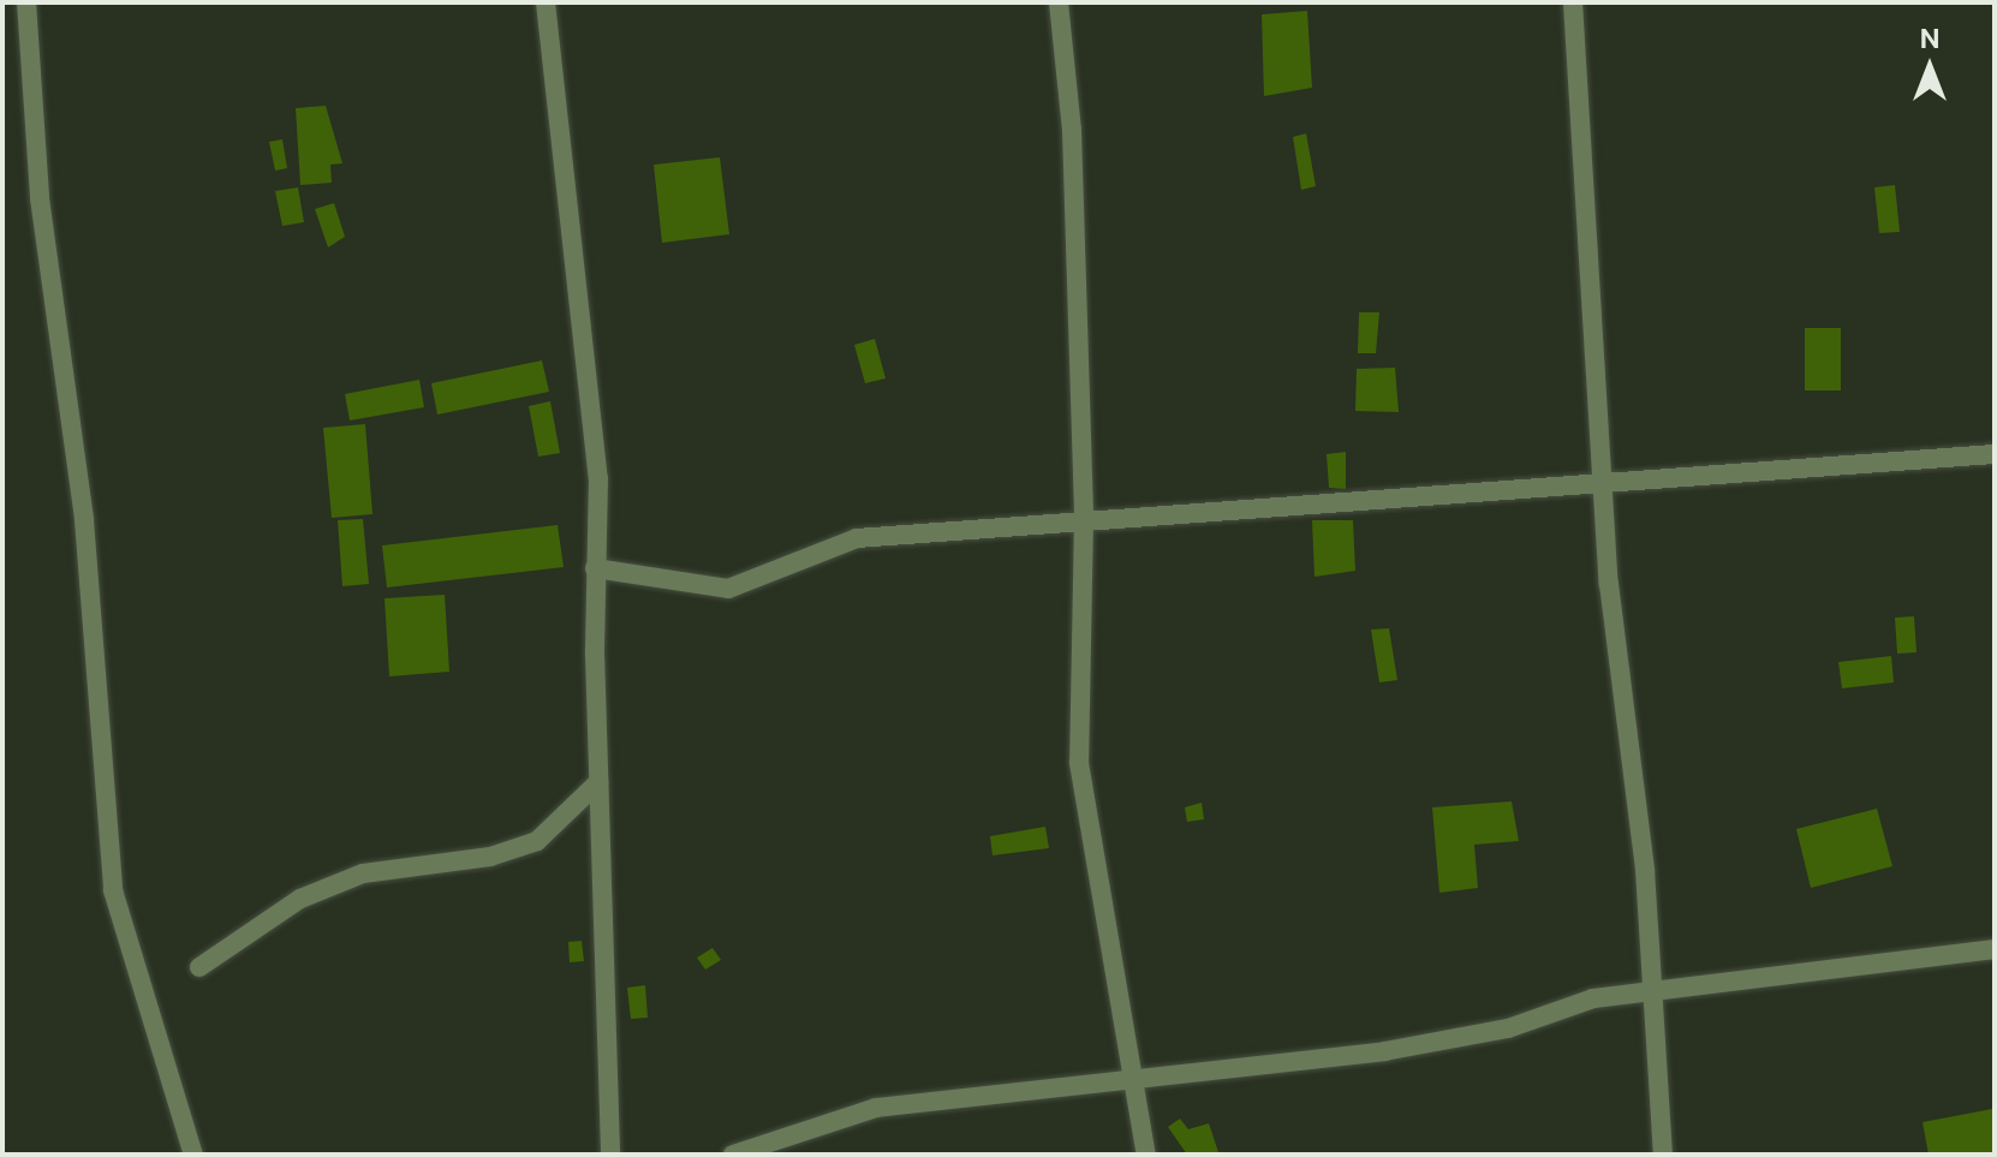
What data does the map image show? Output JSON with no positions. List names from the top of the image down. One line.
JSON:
{"north":"top"}
